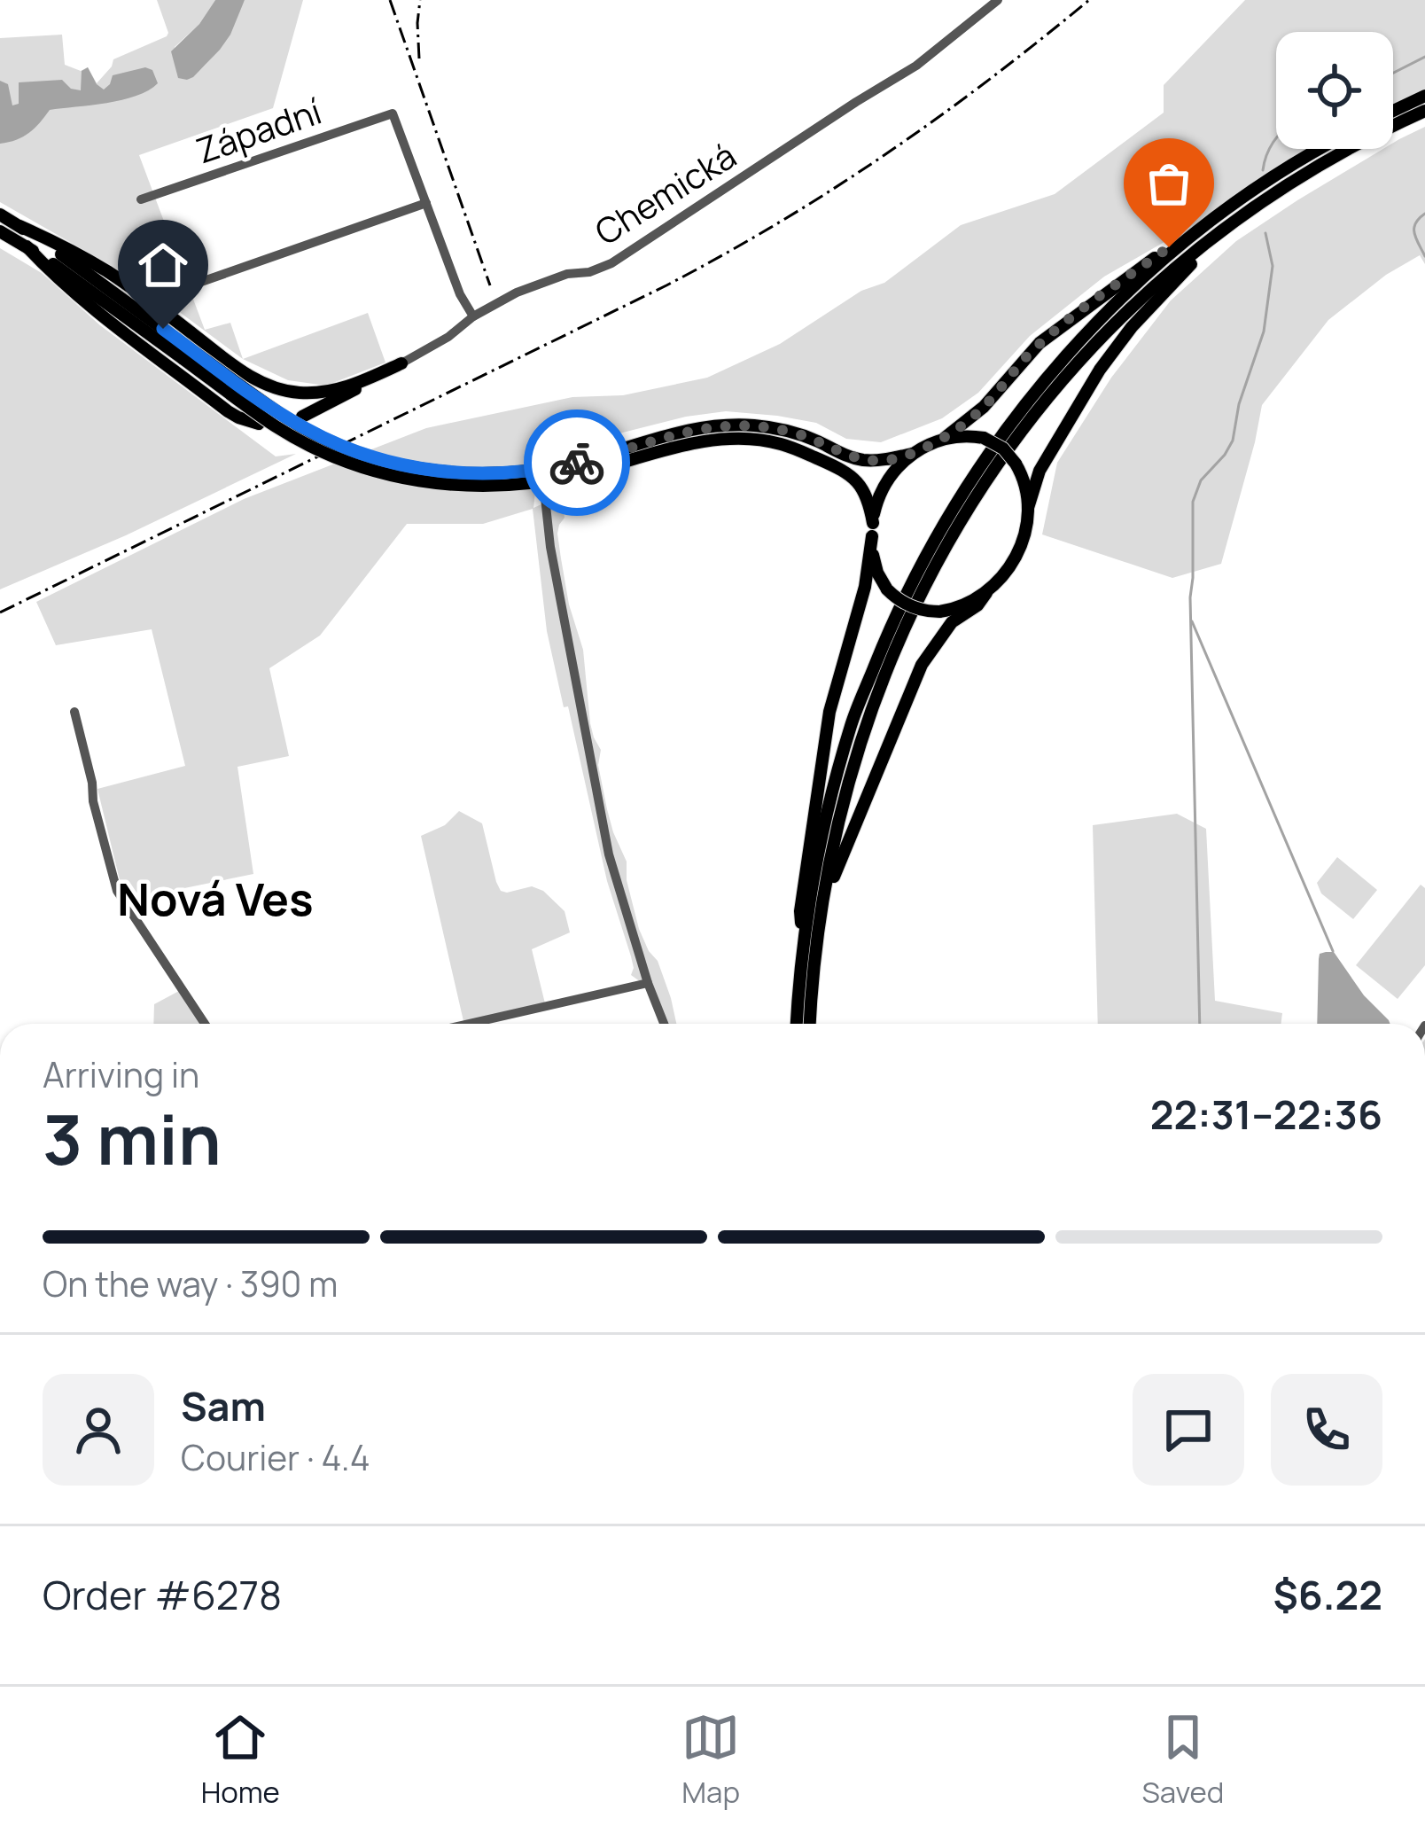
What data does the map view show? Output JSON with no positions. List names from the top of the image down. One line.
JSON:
{"streets":{"street":["Západní","Chemická"]},"districts":["Nová Ves"],"page":{"heading":["3 min","Arriving in","22:31–22:36"],"panel":["Sam","Courier · 4.4","Order #6278","$6.22"],"bar":"On the way · 390 m","tabs":["Home","Map","Saved"]}}
